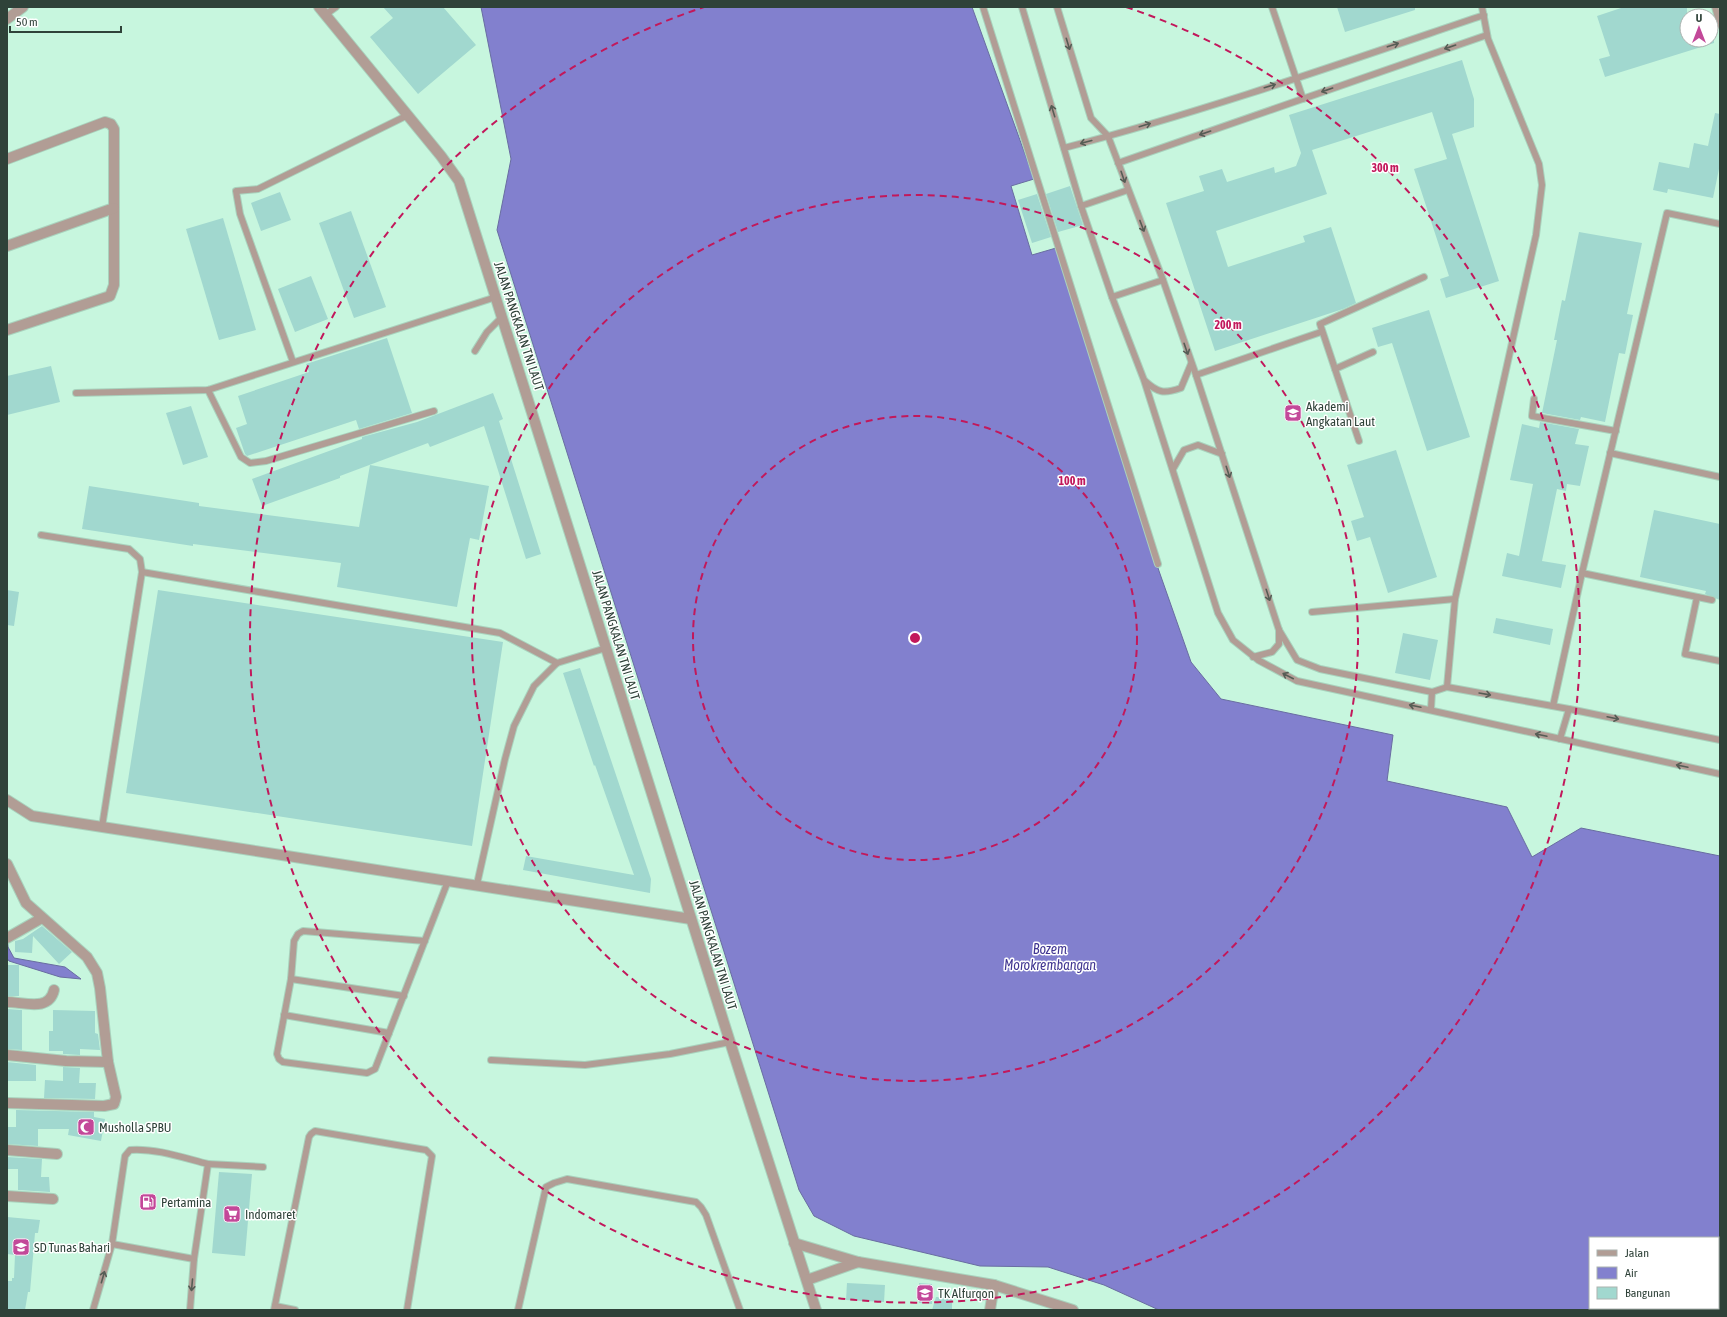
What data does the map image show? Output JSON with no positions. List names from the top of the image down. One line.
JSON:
{"streets":{"street":["JALAN PANGKALAN TNI LAUT"]},"water":["Bozem Morokrembangan"],"places":{"school or university":["Akademi Angkatan Laut","SD Tunas Bahari","TK Alfurqon"],"mosque":["Musholla SPBU"],"fuel station":["Pertamina"],"supermarket":["Indomaret"]},"legend":["Jalan","Air","Bangunan"],"scale_bar":"50 m","north":"top","rings":["300 m","200 m","100 m"]}
